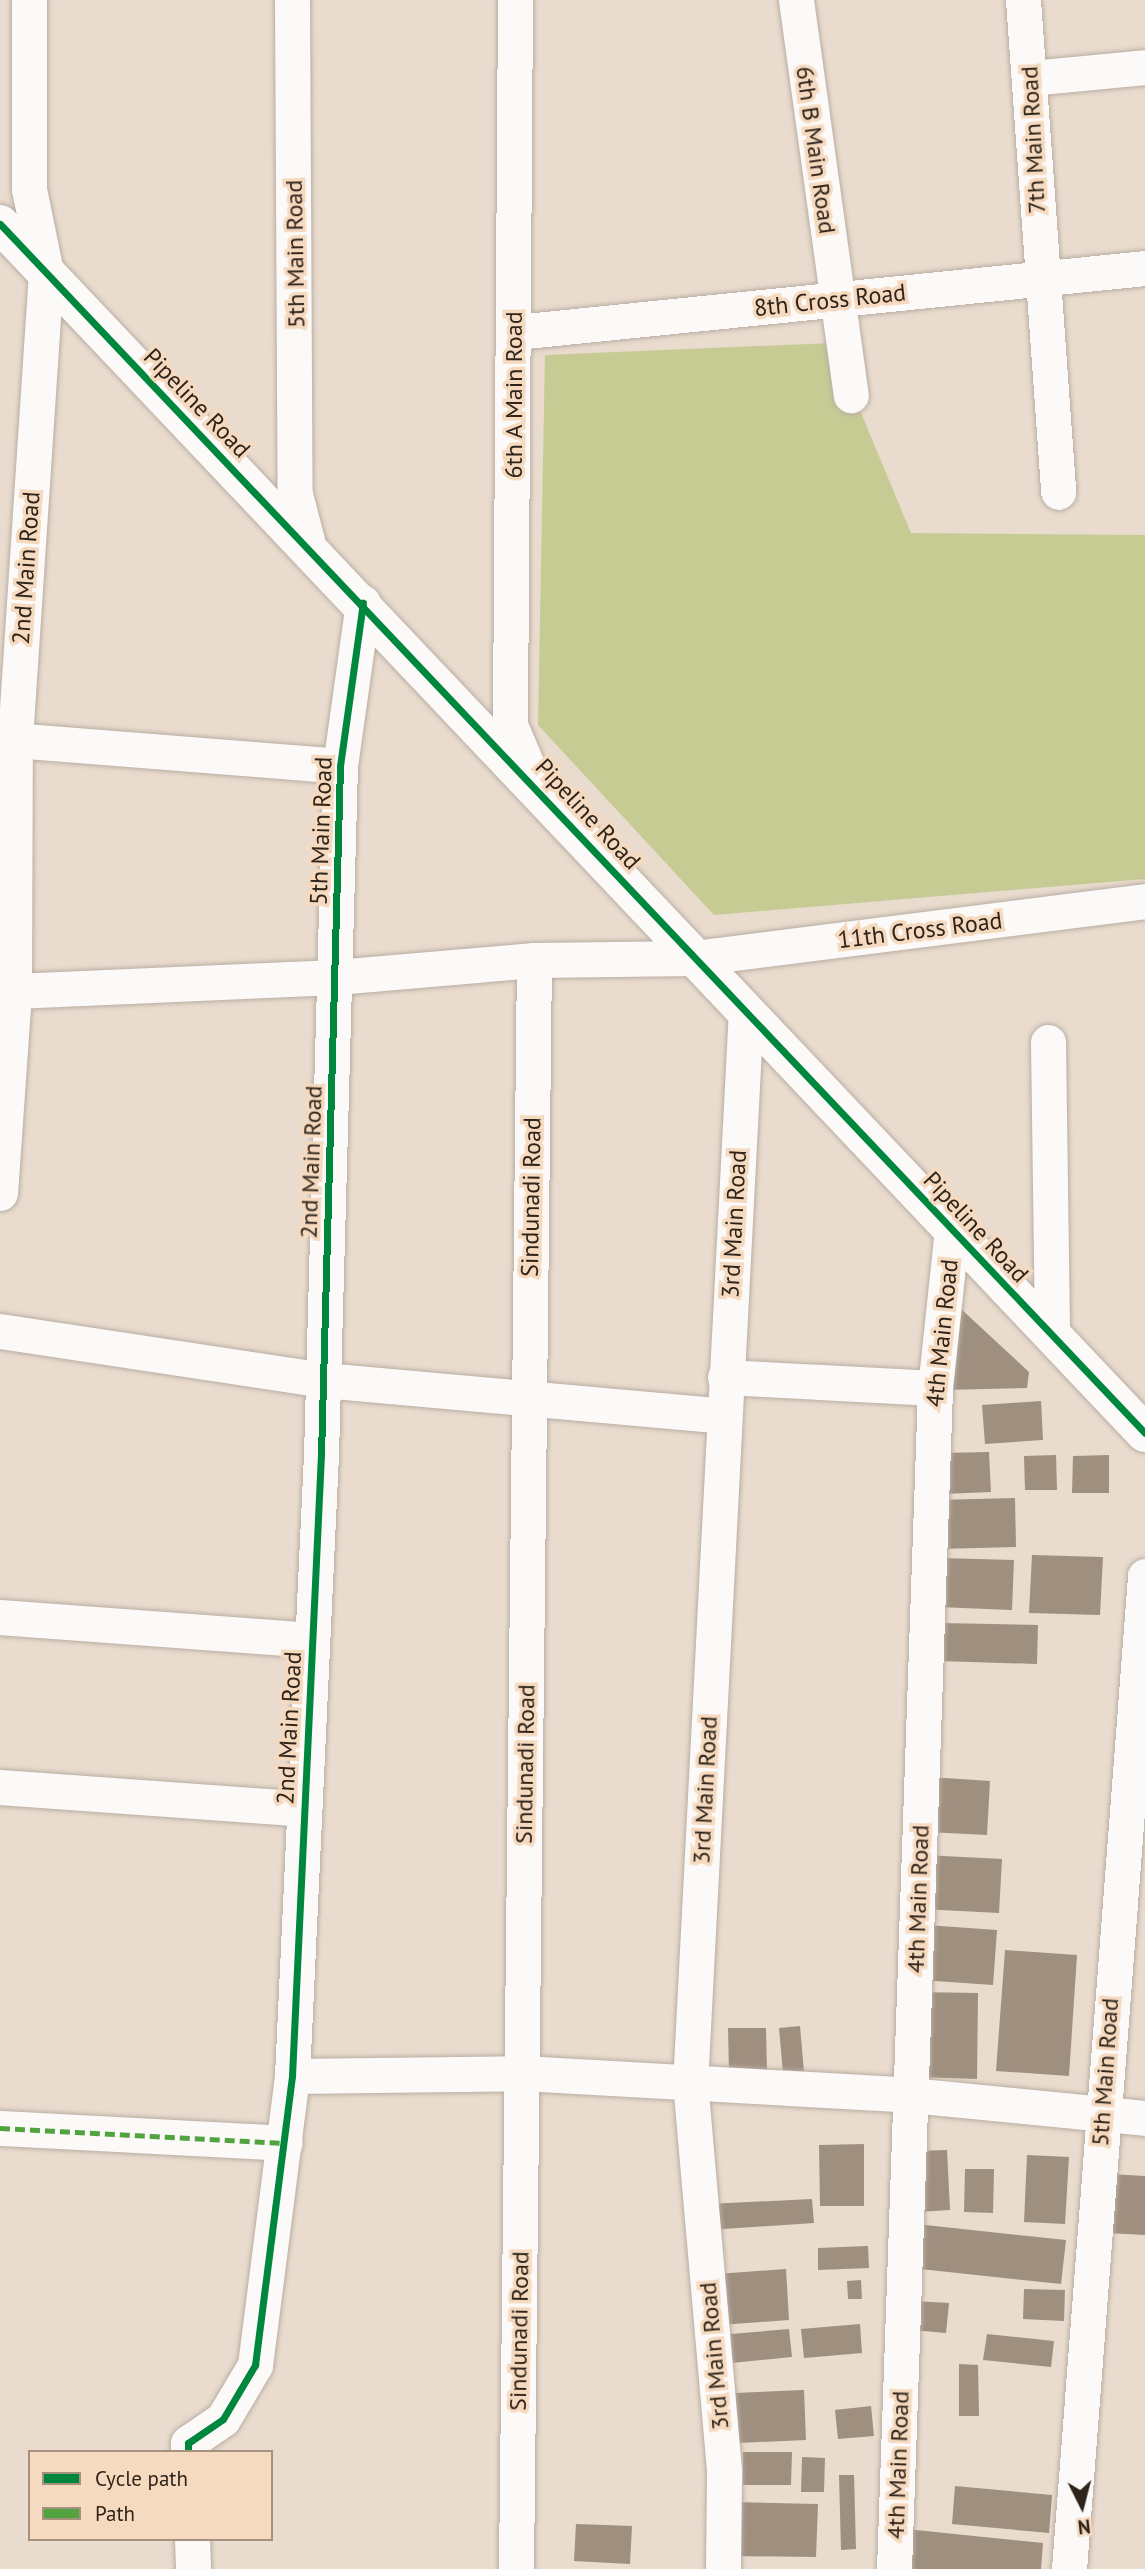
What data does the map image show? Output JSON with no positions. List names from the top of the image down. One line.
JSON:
{"streets":{"street":["7th Main Road","6th B Main Road","5th Main Road","8th Cross Road","6th A Main Road","Pipeline Road","2nd Main Road","11th Cross Road","Sindunadi Road","3rd Main Road","4th Main Road"]},"crossings":[["7th Main Road","8th Cross Road"],["6th B Main Road","8th Cross Road"],["5th Main Road","Pipeline Road"],["5th Main Road","2nd Main Road"],["5th Main Road","11th Cross Road"],["8th Cross Road","6th A Main Road"],["6th A Main Road","Pipeline Road"],["Pipeline Road","2nd Main Road"],["Pipeline Road","11th Cross Road"],["Pipeline Road","3rd Main Road"],["Pipeline Road","4th Main Road"],["2nd Main Road","11th Cross Road"],["11th Cross Road","Sindunadi Road"]],"legend":["Cycle path","Path"],"north":"bottom"}
